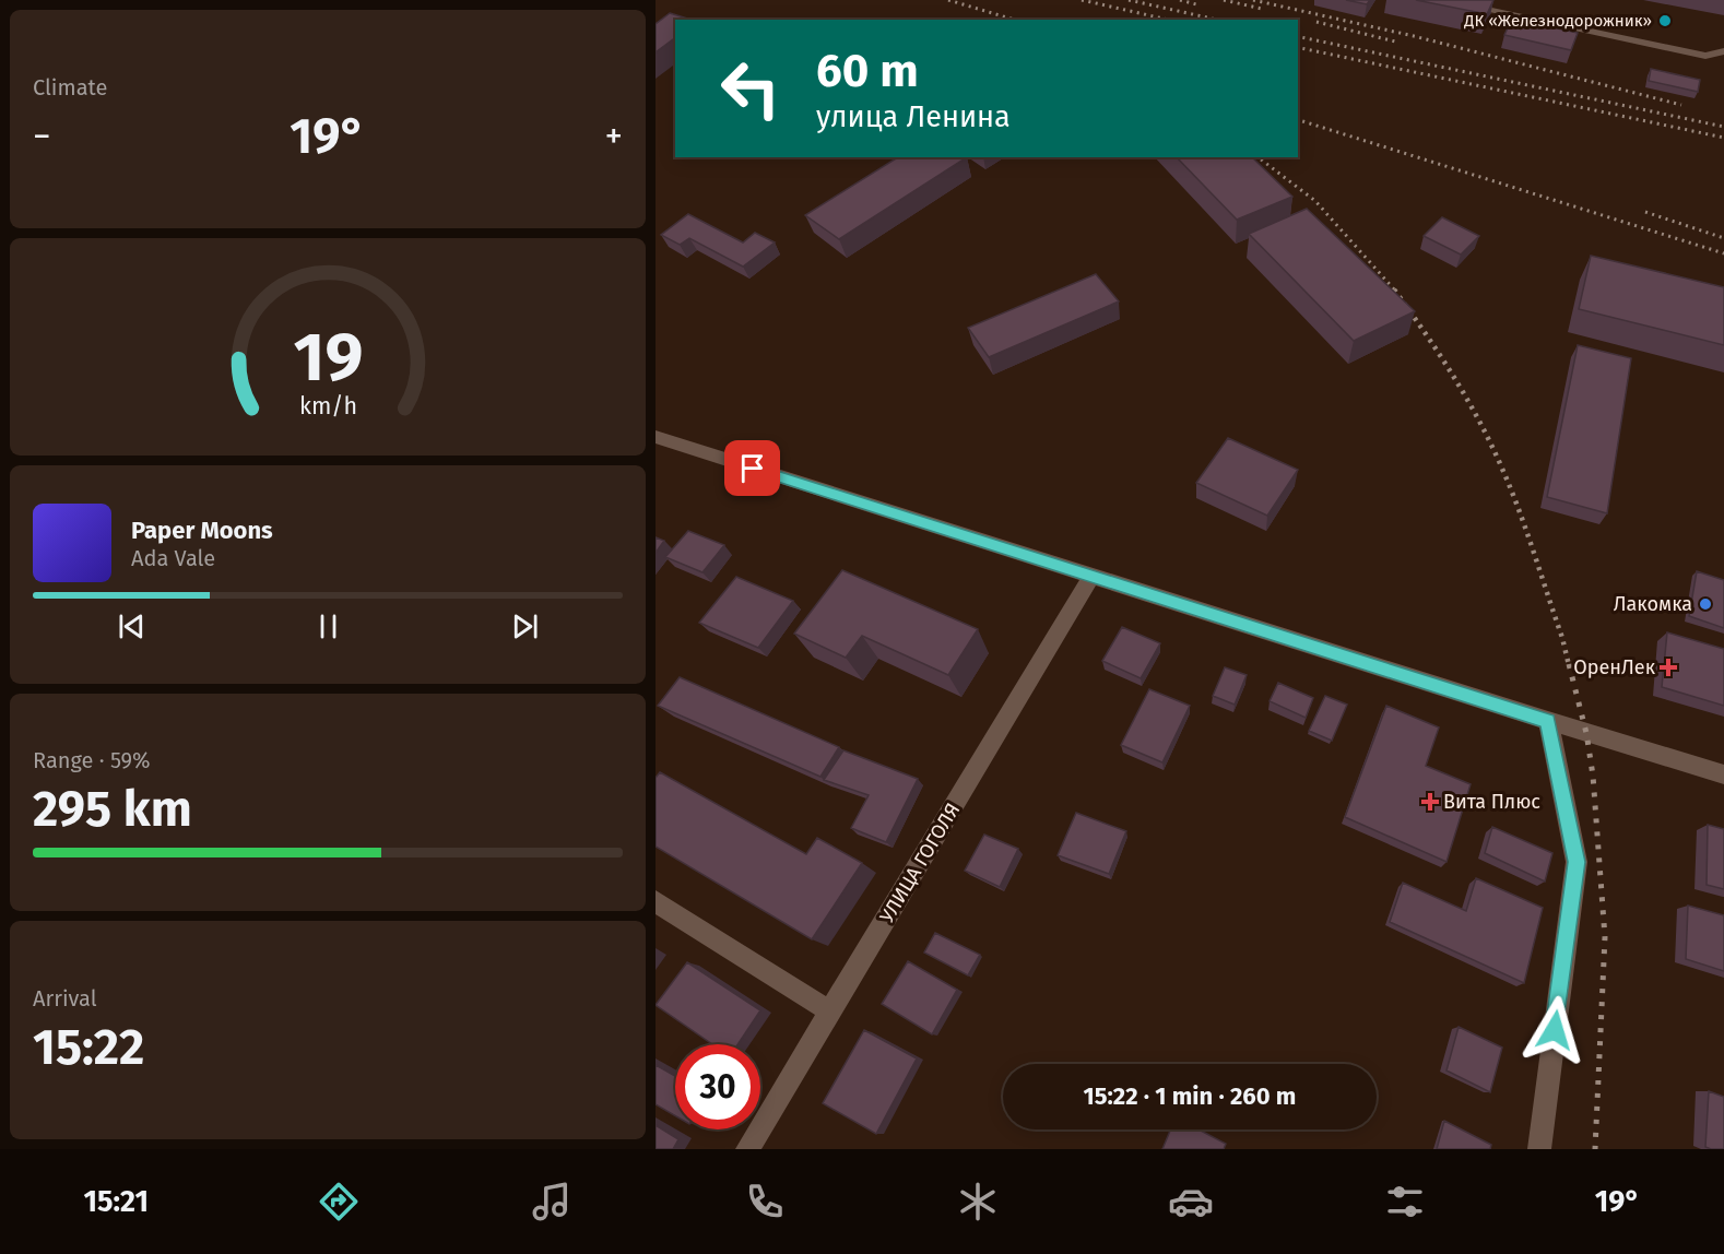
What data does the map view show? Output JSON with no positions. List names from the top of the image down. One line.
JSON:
{"streets":{"street":["УЛИЦА ГОГОЛЯ"]},"places":{"other":["ДК «Железнодорожник»","Лакомка"],"health":["ОренЛек","Вита Плюс"]},"page":{"tile":["Climate",["Range · 59%","295 km"],["Arrival","15:22"]],"turn":["60 m","улица Ленина"],"heat":["−","19°","+"],"song":["Paper Moons","Ada Vale"],"limit":"30","trip":"15:22 · 1 min · 260 m","tabs":["15:21","19°"],"gauge":["19","km/h"]}}
